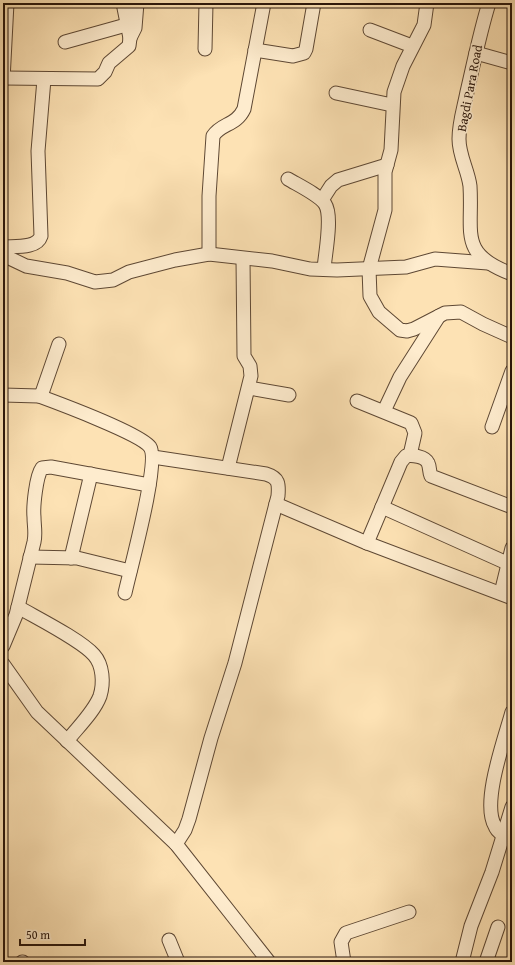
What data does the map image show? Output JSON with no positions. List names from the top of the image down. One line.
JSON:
{"streets":{"street":["Bagdi Para Road"]},"scale_bar":"50 m"}
